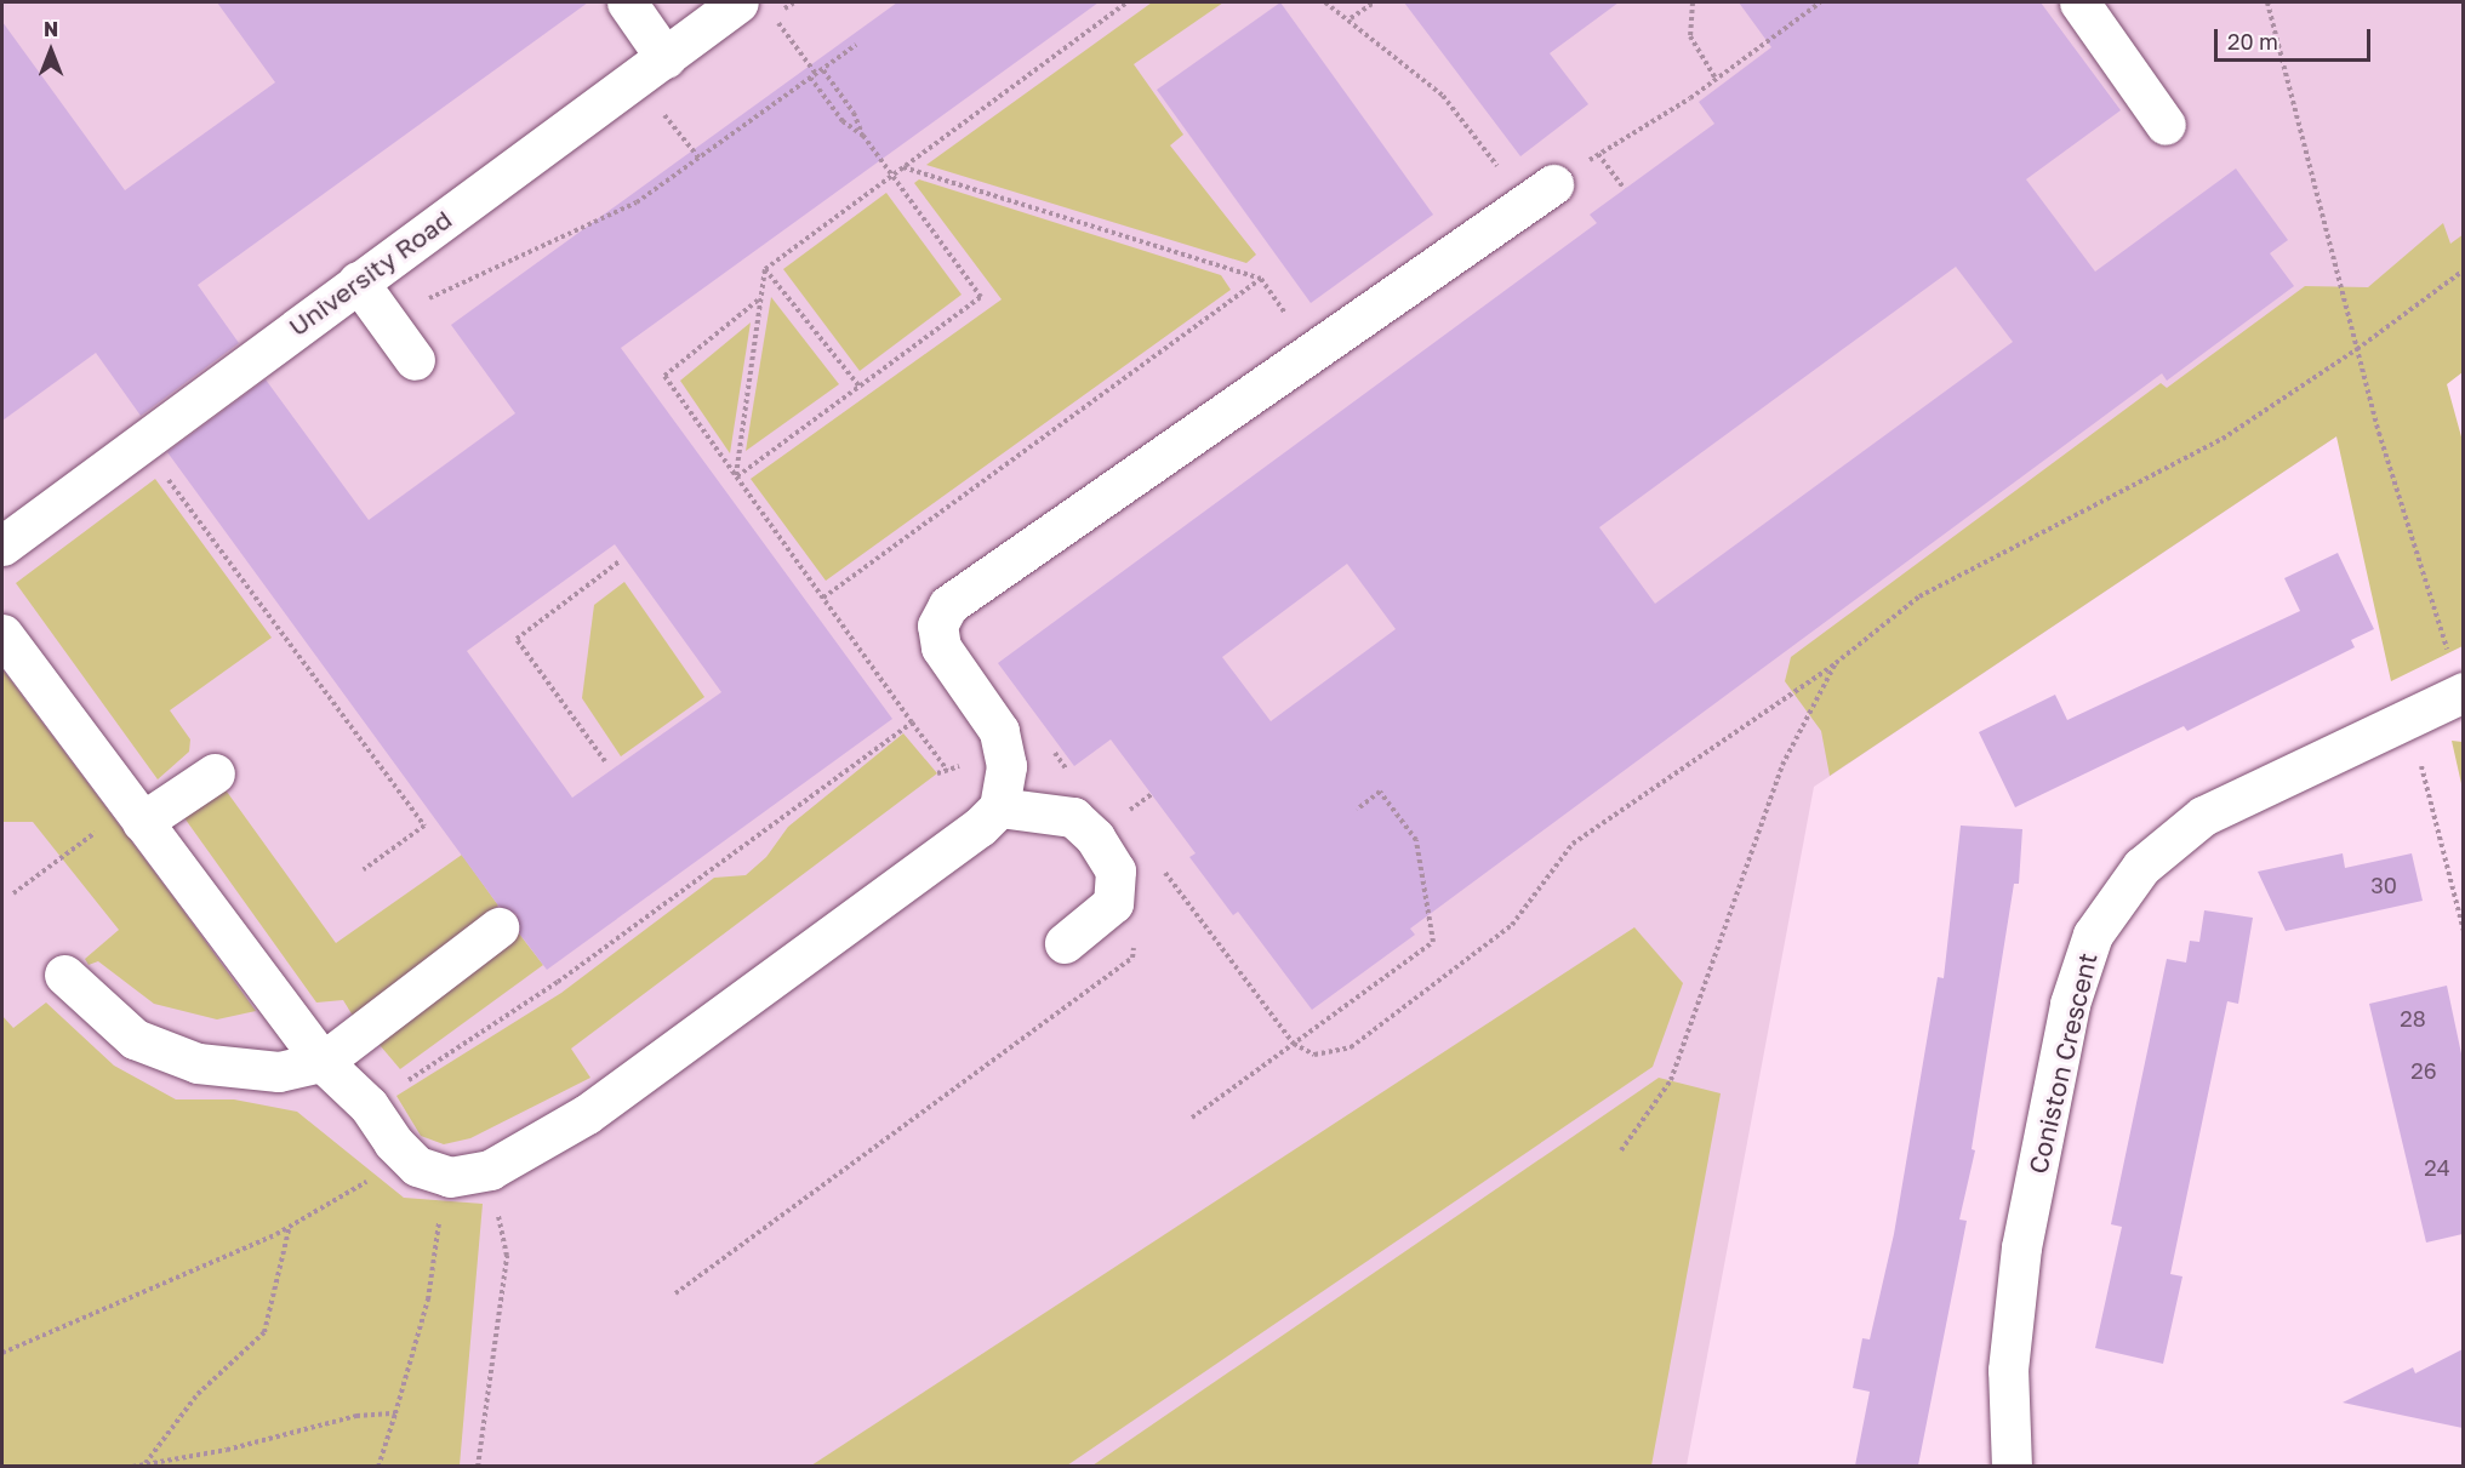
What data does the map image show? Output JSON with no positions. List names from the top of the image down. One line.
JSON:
{"streets":{"street":["University Road","Coniston Crescent"]},"house_numbers":["30","28","26","24"],"scale_bar":"20 m","north":"top"}
